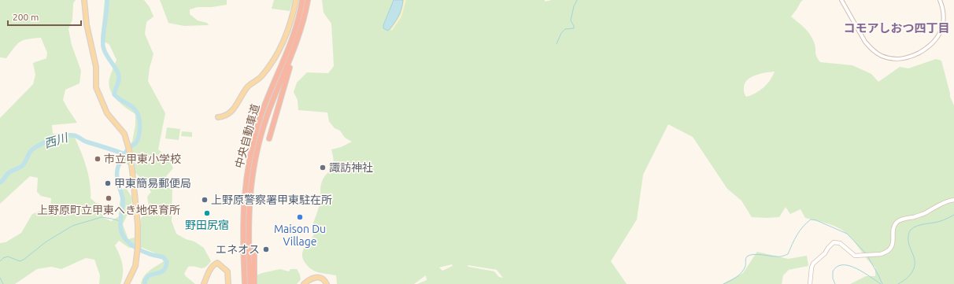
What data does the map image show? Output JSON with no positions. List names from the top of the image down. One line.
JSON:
{"streets":{"highway":["中央自動車道"]},"districts":["コモアしおつ四丁目"],"water":["西川"],"places":["市立甲東小学校","諏訪神社","甲東簡易郵便局","上野原町立甲東へき地保育所","上野原警察署甲東駐在所","野田尻宿","Maison Du Village","エネオス"],"scale_bar":"200 m"}
